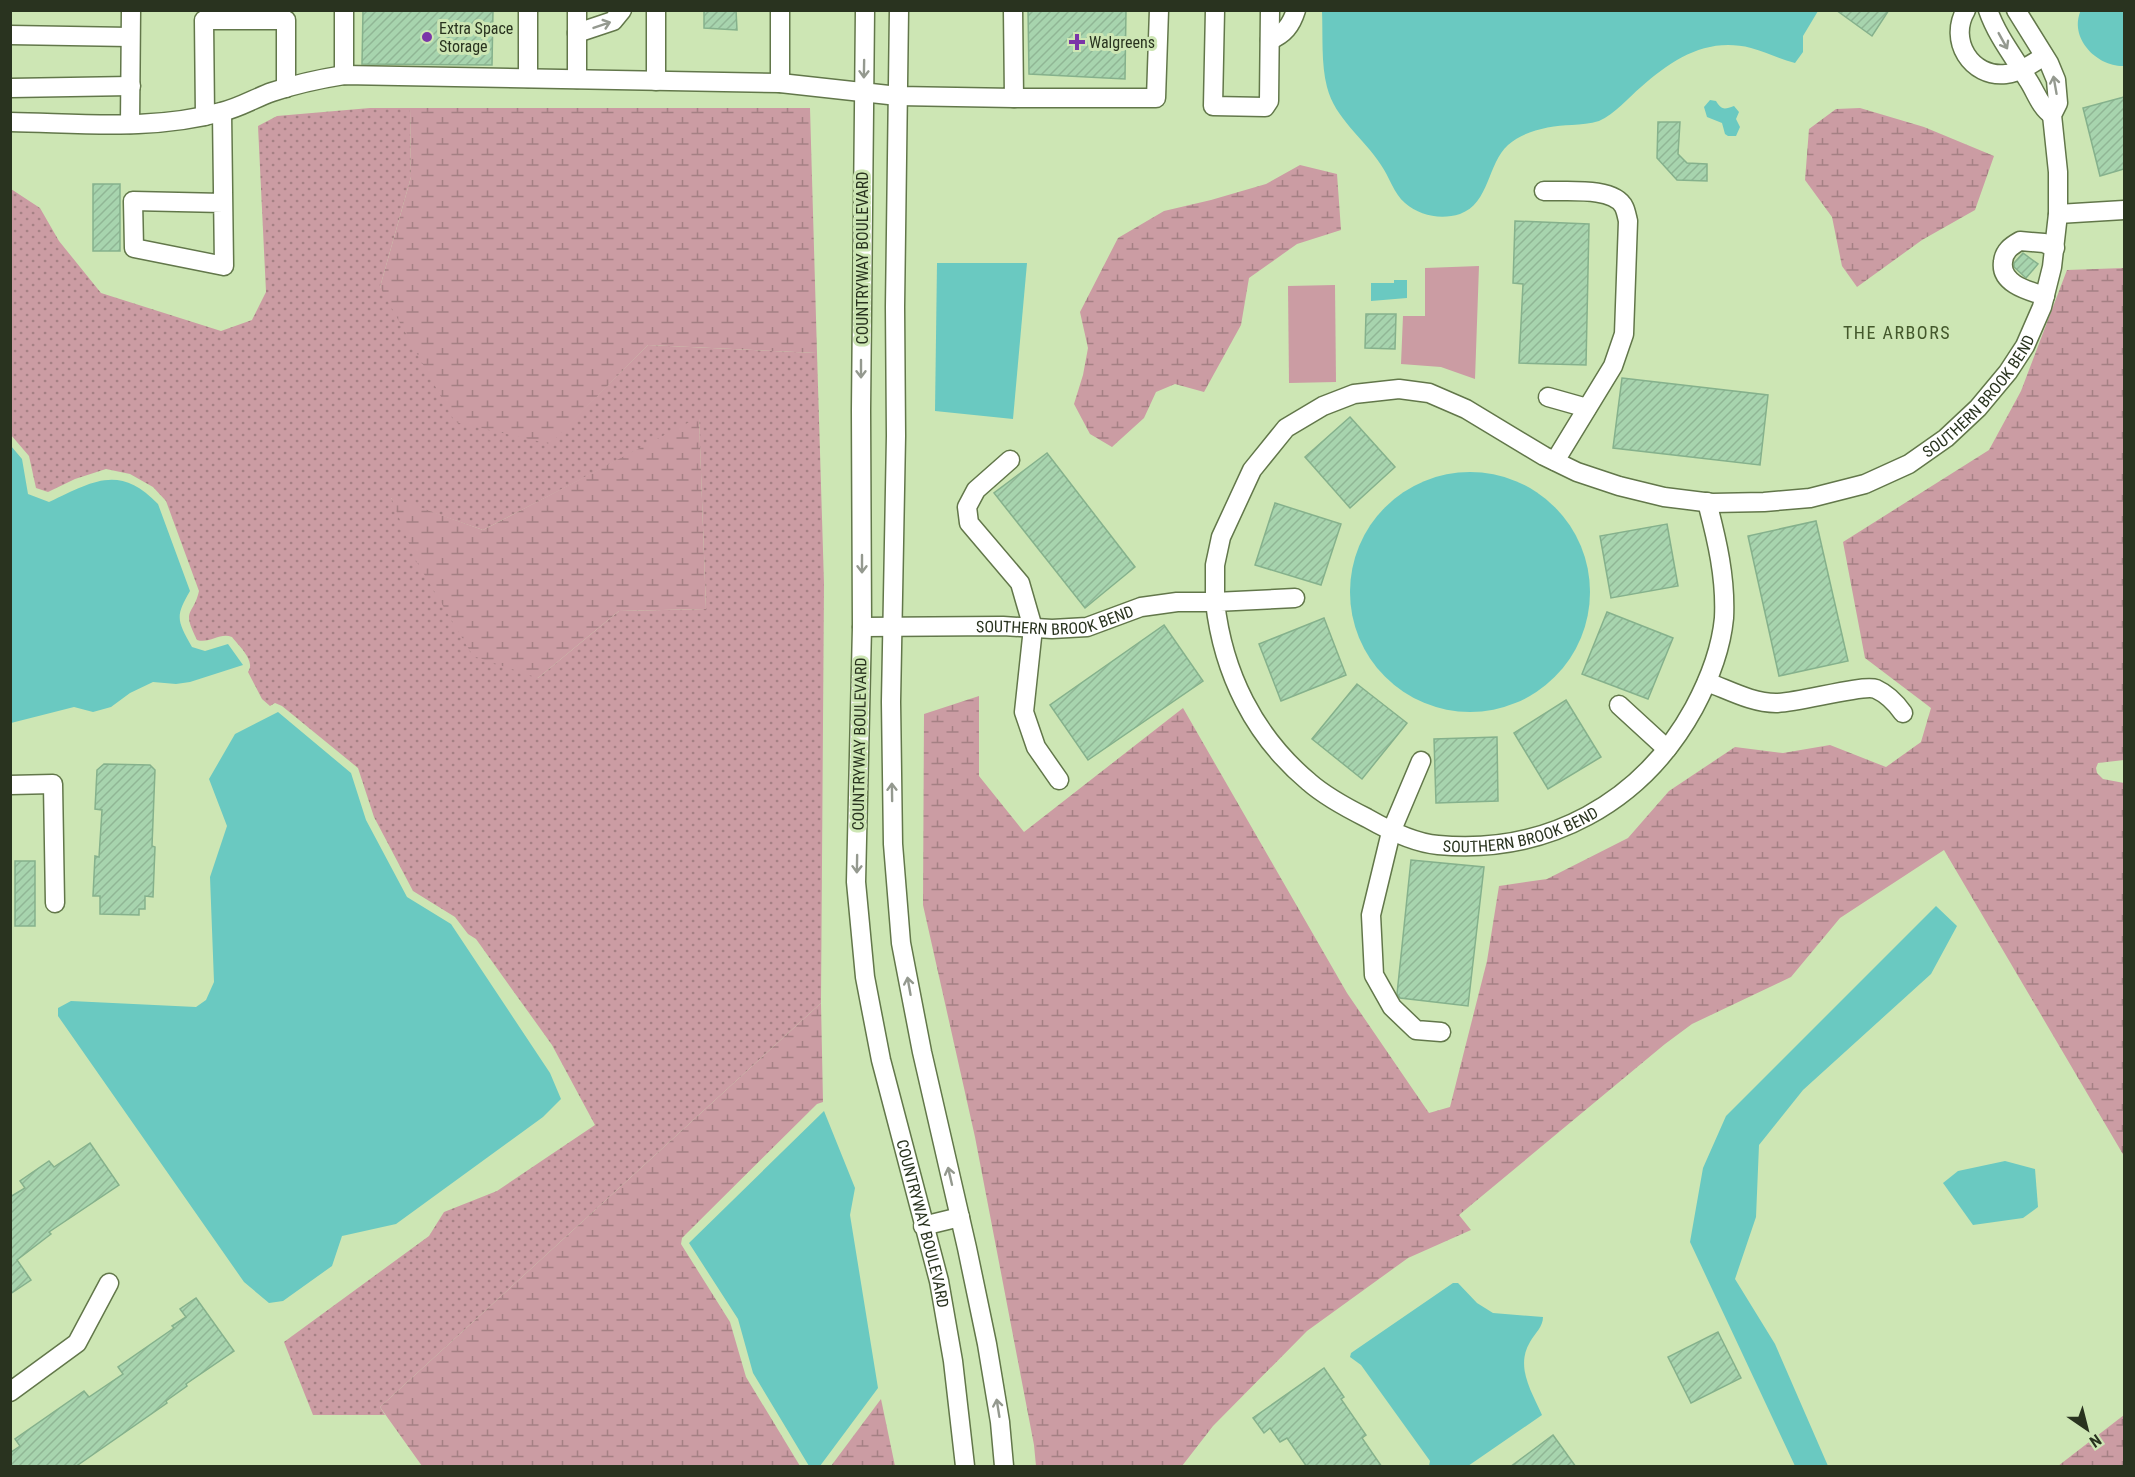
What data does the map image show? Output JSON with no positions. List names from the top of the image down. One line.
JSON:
{"streets":{"street":["COUNTRYWAY BOULEVARD","SOUTHERN BROOK BEND"]},"crossings":[["COUNTRYWAY BOULEVARD","SOUTHERN BROOK BEND"]],"districts":["THE ARBORS"],"places":{"other":["Extra Space Storage"],"health":["Walgreens"]},"north":"bottom right"}
